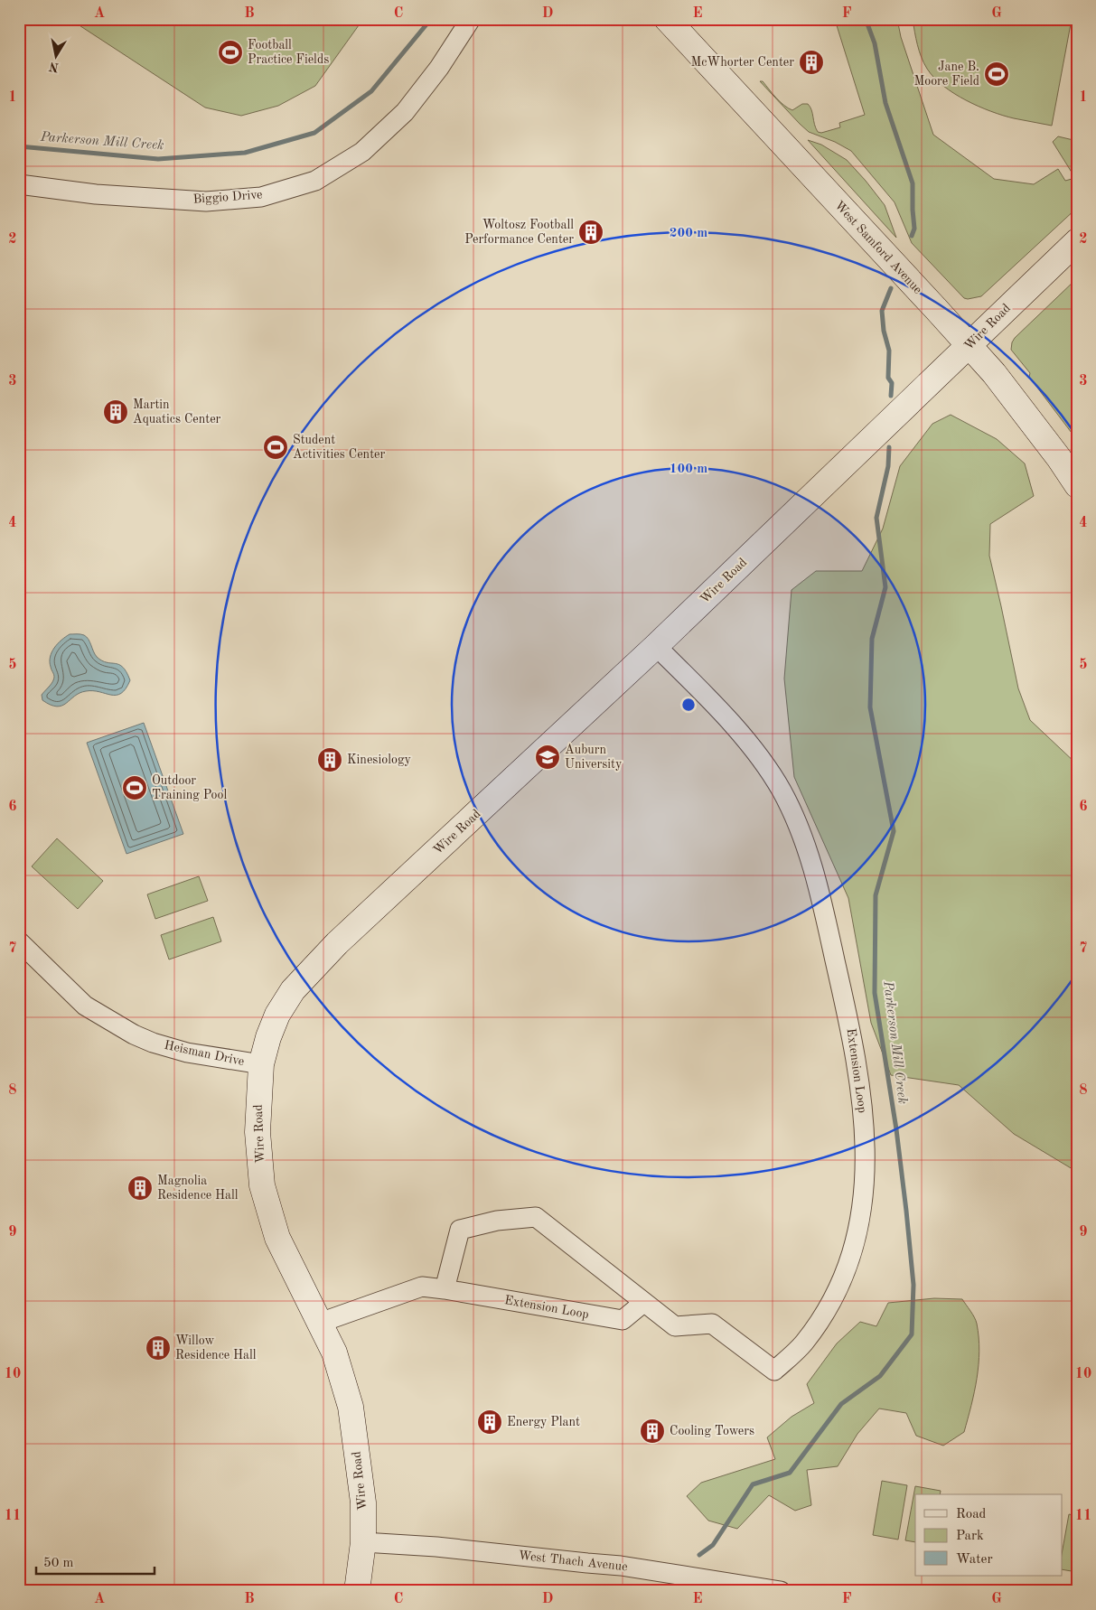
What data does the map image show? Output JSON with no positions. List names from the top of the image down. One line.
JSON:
{"streets":{"street":["Biggio Drive","West Samford Avenue","Wire Road","Heisman Drive","Extension Loop","West Thach Avenue"]},"crossings":[["West Samford Avenue","Wire Road"],["Wire Road","Heisman Drive"],["Wire Road","Extension Loop"],["Wire Road","West Thach Avenue"]],"water":["Parkerson Mill Creek"],"places":{"sports":["Football Practice Fields","Jane B. Moore Field","Student Activities Center","Outdoor Training Pool"],"building":["McWhorter Center","Woltosz Football Performance Center","Martin Aquatics Center","Kinesiology","Magnolia Residence Hall","Willow Residence Hall","Energy Plant","Cooling Towers"],"school or university":["Auburn University"]},"legend":["Road","Park","Water"],"scale_bar":"50 m","north":"bottom","grid":{"columns":["A","B","C","D","E","F","G"],"rows":["1","2","3","4","5","6","7","8","9","10","11"]},"rings":["200 m","100 m"]}
